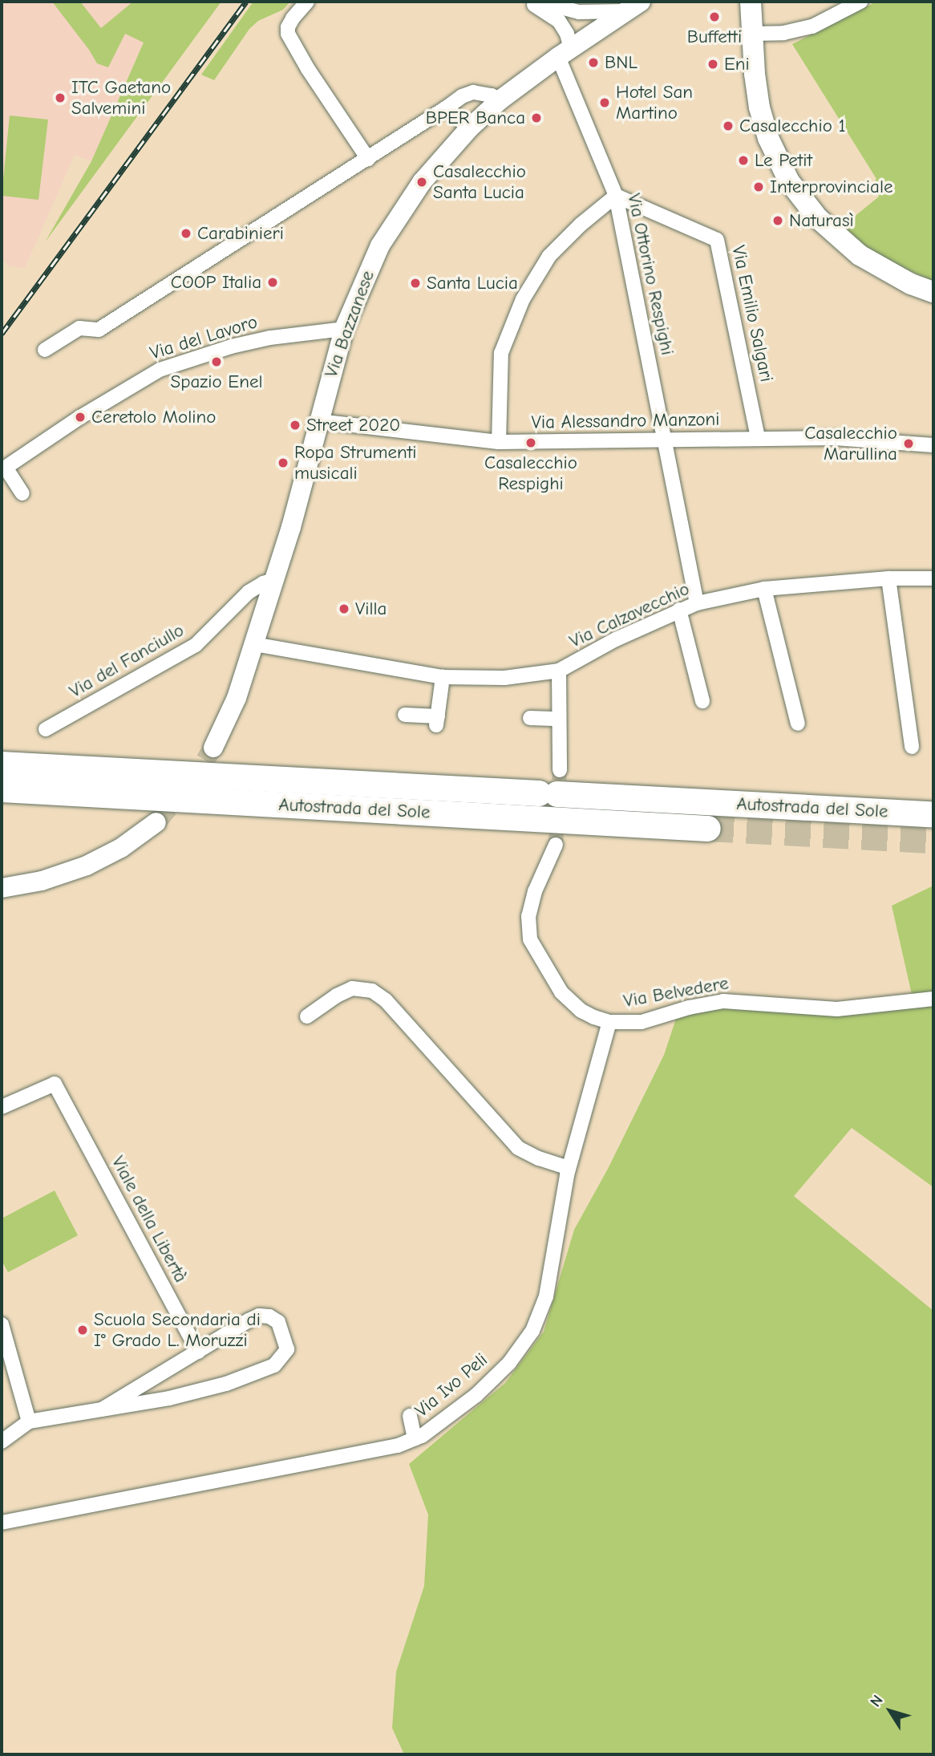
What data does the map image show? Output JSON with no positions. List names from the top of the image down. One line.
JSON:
{"streets":{"highway":["Autostrada del Sole"],"main road":["Via Bazzanese"],"street":["Via Ottorino Respighi","Via Emilio Salgari","Via del Lavoro","Via Alessandro Manzoni","Via Calzavecchio","Via del Fanciullo","Via Belvedere","Viale della Libertà","Via Ivo Peli"]},"crossings":[["Via Ottorino Respighi","Via Emilio Salgari"],["Via Ottorino Respighi","Via Bazzanese"],["Via Ottorino Respighi","Via Alessandro Manzoni"],["Via Ottorino Respighi","Via Calzavecchio"],["Via Emilio Salgari","Via Alessandro Manzoni"],["Via Bazzanese","Via del Lavoro"],["Via Bazzanese","Via Alessandro Manzoni"],["Via Bazzanese","Via Calzavecchio"],["Via Bazzanese","Via del Fanciullo"],["Via Belvedere","Via Ivo Peli"]],"places":["Buffetti","BNL","Eni","ITC Gaetano Salvemini","Hotel San Martino","BPER Banca","Casalecchio 1","Le Petit","Casalecchio Santa Lucia","Interprovinciale","Naturasì","Carabinieri","COOP Italia","Santa Lucia","Spazio Enel","Ceretolo Molino","Street 2020","Casalecchio Respighi","Casalecchio Marullina","Ropa Strumenti musicali","Villa","Scuola Secondaria di I° Grado L. Moruzzi"],"north":"top left"}
